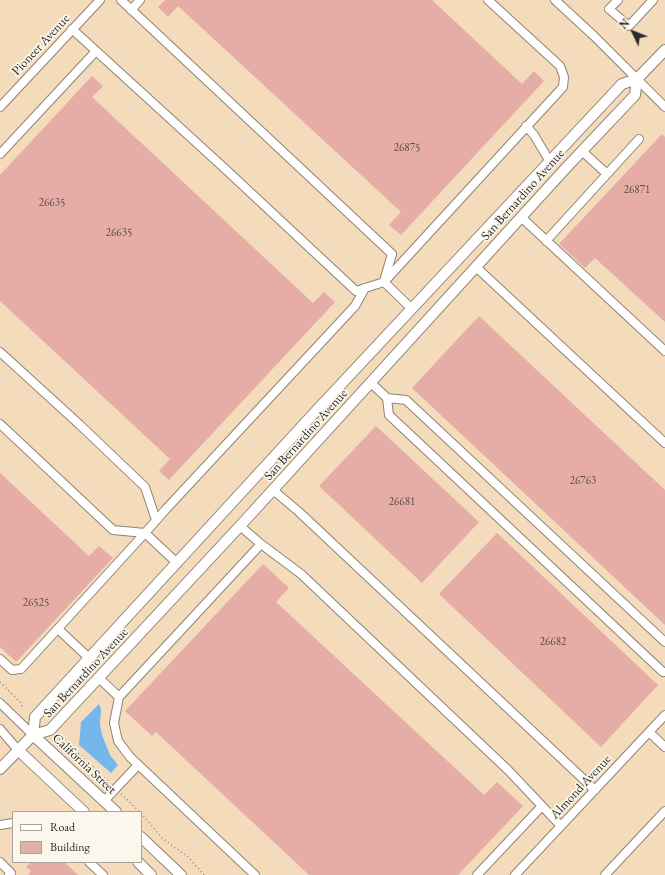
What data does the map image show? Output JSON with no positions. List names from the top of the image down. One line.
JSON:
{"streets":{"main road":["San Bernardino Avenue","California Street"],"street":["Pioneer Avenue","Almond Avenue"]},"crossings":[["San Bernardino Avenue","California Street"]],"house_numbers":["26875","26871","26635","26635","26763","26681","26525","26682"],"legend":["Road","Building"],"north":"top left"}
